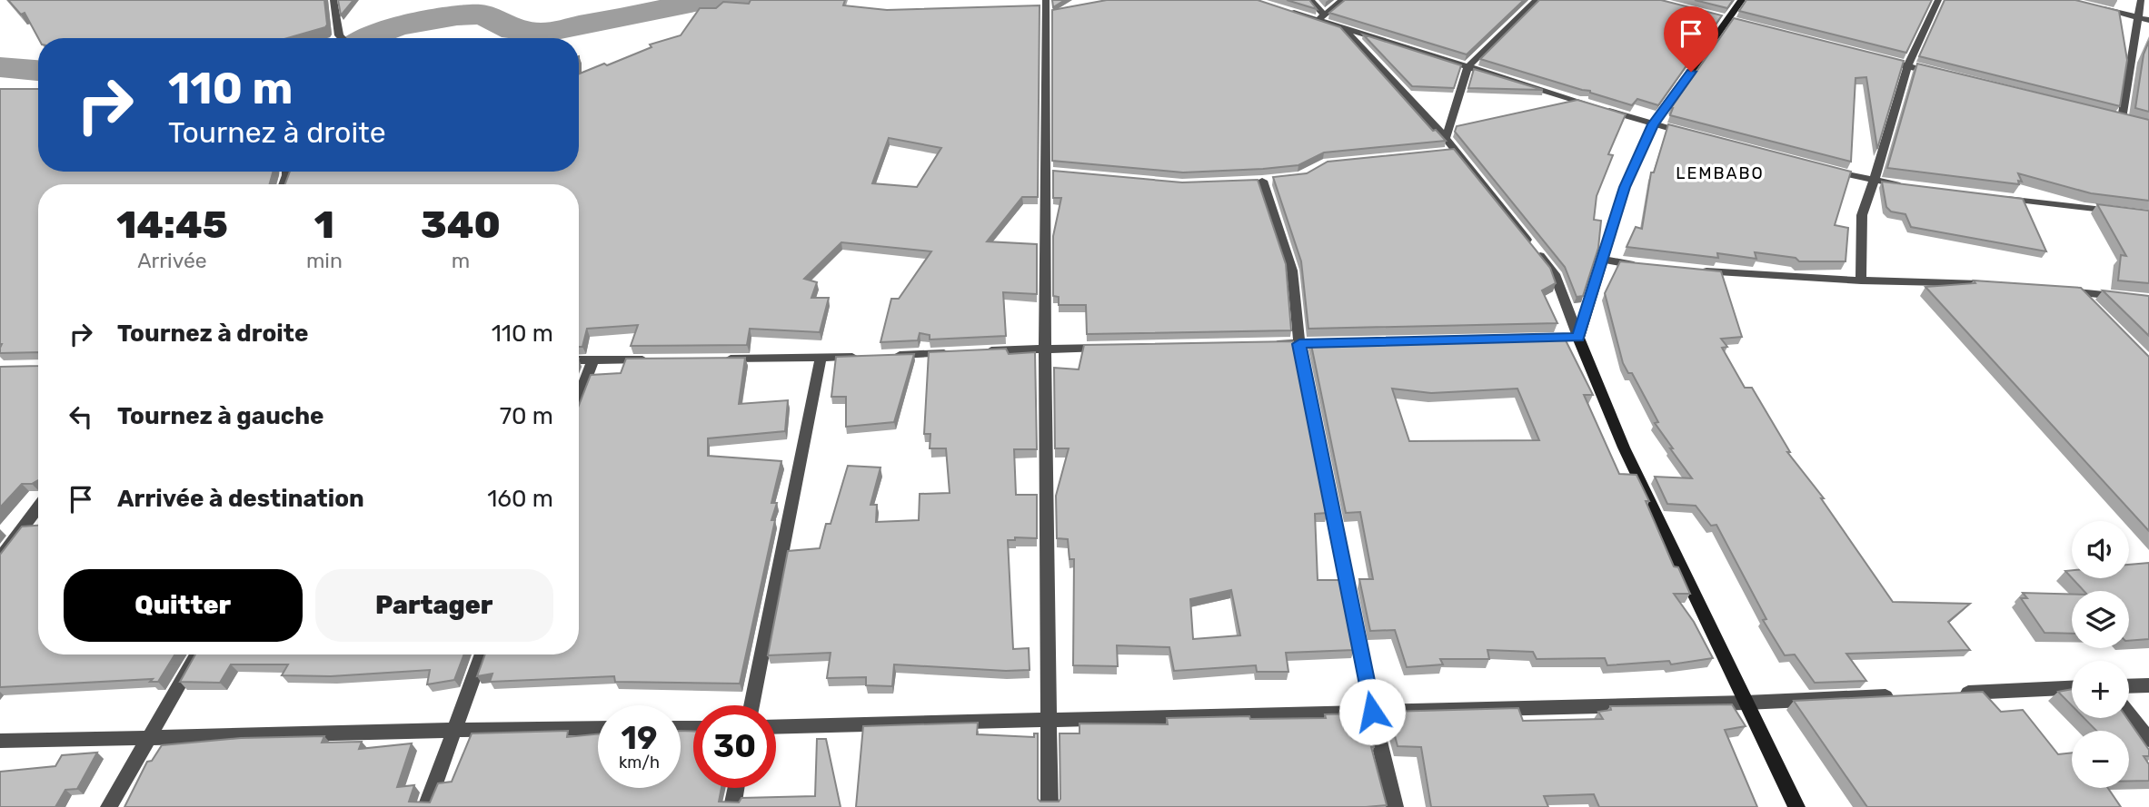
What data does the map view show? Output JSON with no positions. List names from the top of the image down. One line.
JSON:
{"districts":["LEMBABO"],"page":{"turn":["110 m","Tournez à droite"],"eta":["14:45","Arrivée","1","min","340","m"],"list":[{"name":"Tournez à droite","value":"110 m"},{"name":"Tournez à gauche","value":"70 m"},{"name":"Arrivée à destination","value":"160 m"}],"map_buttons":["+","−"],"buttons":["Quitter","Partager"],"speed":"19 km/h","limit":"30"}}
